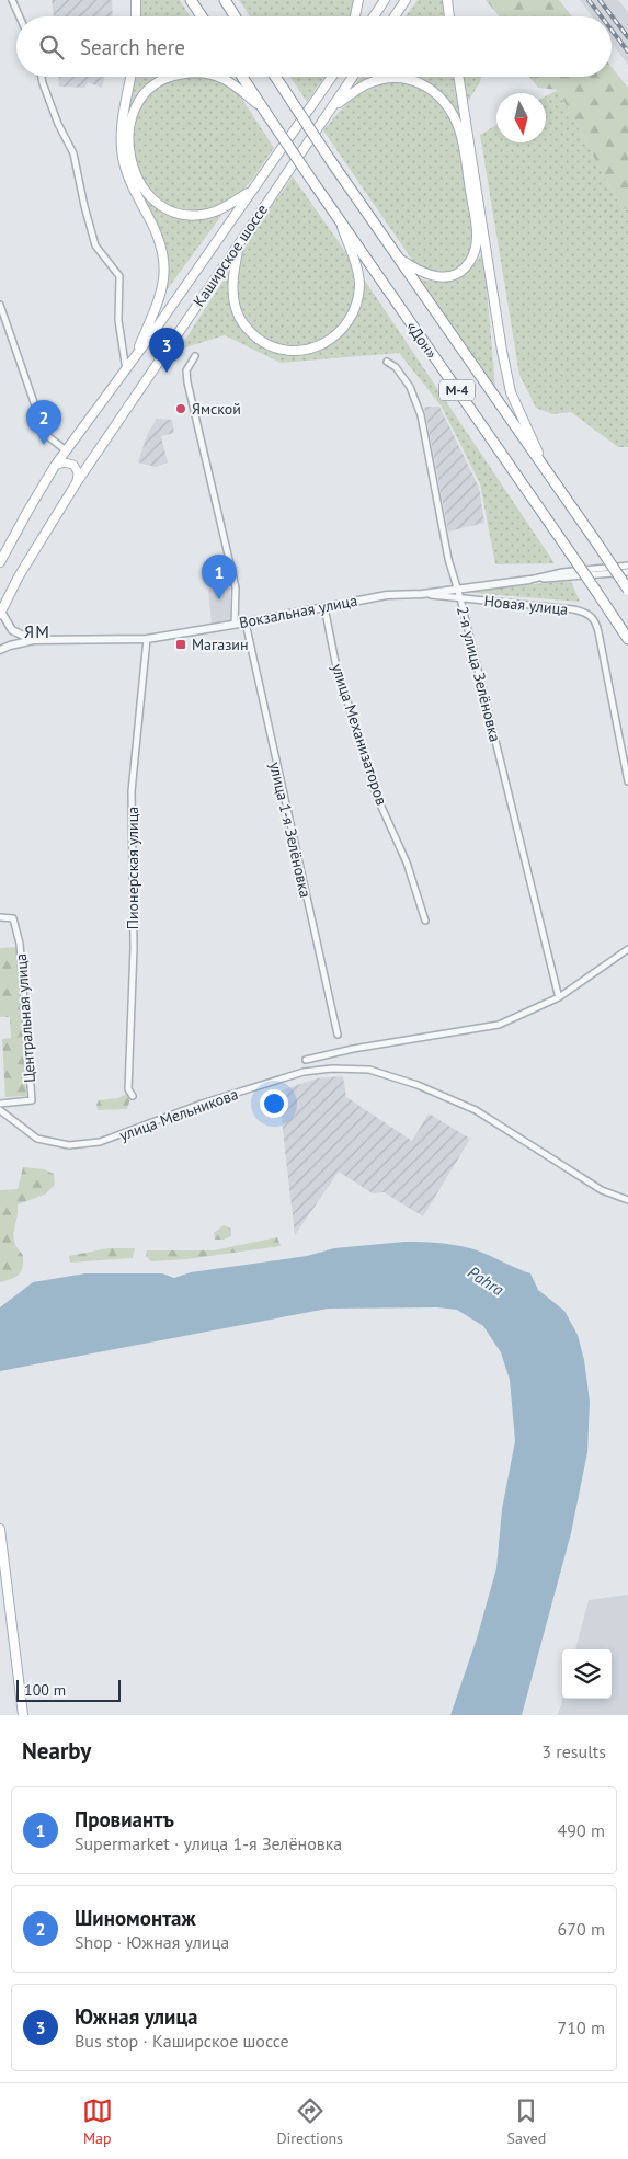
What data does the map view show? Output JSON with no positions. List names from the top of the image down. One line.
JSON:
{"streets":{"highway":["«Дон»","М-4"],"main road":["Каширское шоссе"],"street":["Новая улица","Вокзальная улица","2-я улица Зелёновка","улица Механизаторов","улица 1-я Зелёновка","Пионерская улица","Центральная улица","улица Мельникова"]},"crossings":[["Каширское шоссе","Вокзальная улица"],["Новая улица","Вокзальная улица"],["Новая улица","2-я улица Зелёновка"],["Вокзальная улица","2-я улица Зелёновка"],["Вокзальная улица","улица Механизаторов"],["Вокзальная улица","улица 1-я Зелёновка"],["Вокзальная улица","Пионерская улица"]],"districts":["ЯМ"],"water":["Pahra"],"places":{"other":["Ямской"],"transit":["Магазин"]},"scale_bar":"100 m","north":"bottom","page":{"search":"Search here","pins":["3","2","1"],"scale":"100 m","heading":["Nearby","3 results"],"list":[{"mark":"1","name":"Провиантъ","note":"Supermarket · улица 1-я Зелёновка","value":"490 m"},{"mark":"2","name":"Шиномонтаж","note":"Shop · Южная улица","value":"670 m"},{"mark":"3","name":"Южная улица","note":"Bus stop · Каширское шоссе","value":"710 m"}],"nav":["Map","Directions","Saved"]}}
